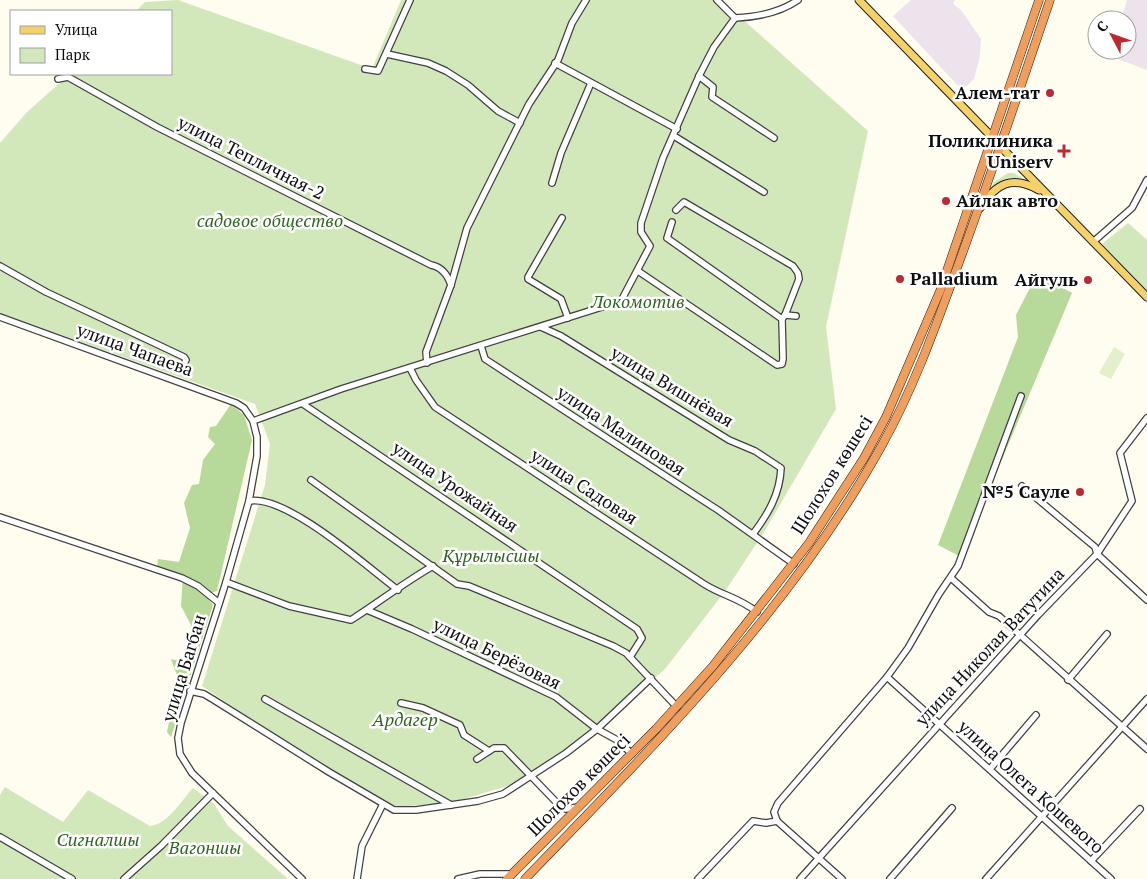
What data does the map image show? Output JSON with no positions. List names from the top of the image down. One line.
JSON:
{"streets":{"highway":["Шолохов көшесі"],"street":["улица Тепличная-2","улица Чапаева","улица Вишнёвая","улица Малиновая","улица Урожайная","улица Садовая","улица Николая Ватутина","улица Берёзовая","улица Багбан","улица Олега Кошевого"]},"crossings":[["улица Чапаева","улица Багбан"],["улица Вишнёвая","улица Малиновая"],["улица Малиновая","Шолохов көшесі"],["Шолохов көшесі","улица Садовая"],["Шолохов көшесі","улица Берёзовая"],["улица Николая Ватутина","улица Олега Кошевого"]],"parks":["садовое общество","Локомотив","Құрылысшы","Ардагер","Сигналшы","Вагоншы"],"places":{"other":["Алем-тат","Айлак авто","Palladium","Айгуль","№5 Сауле"],"health":["Поликлиника Uniserv"]},"legend":["Улица","Парк"],"north":"top left"}
